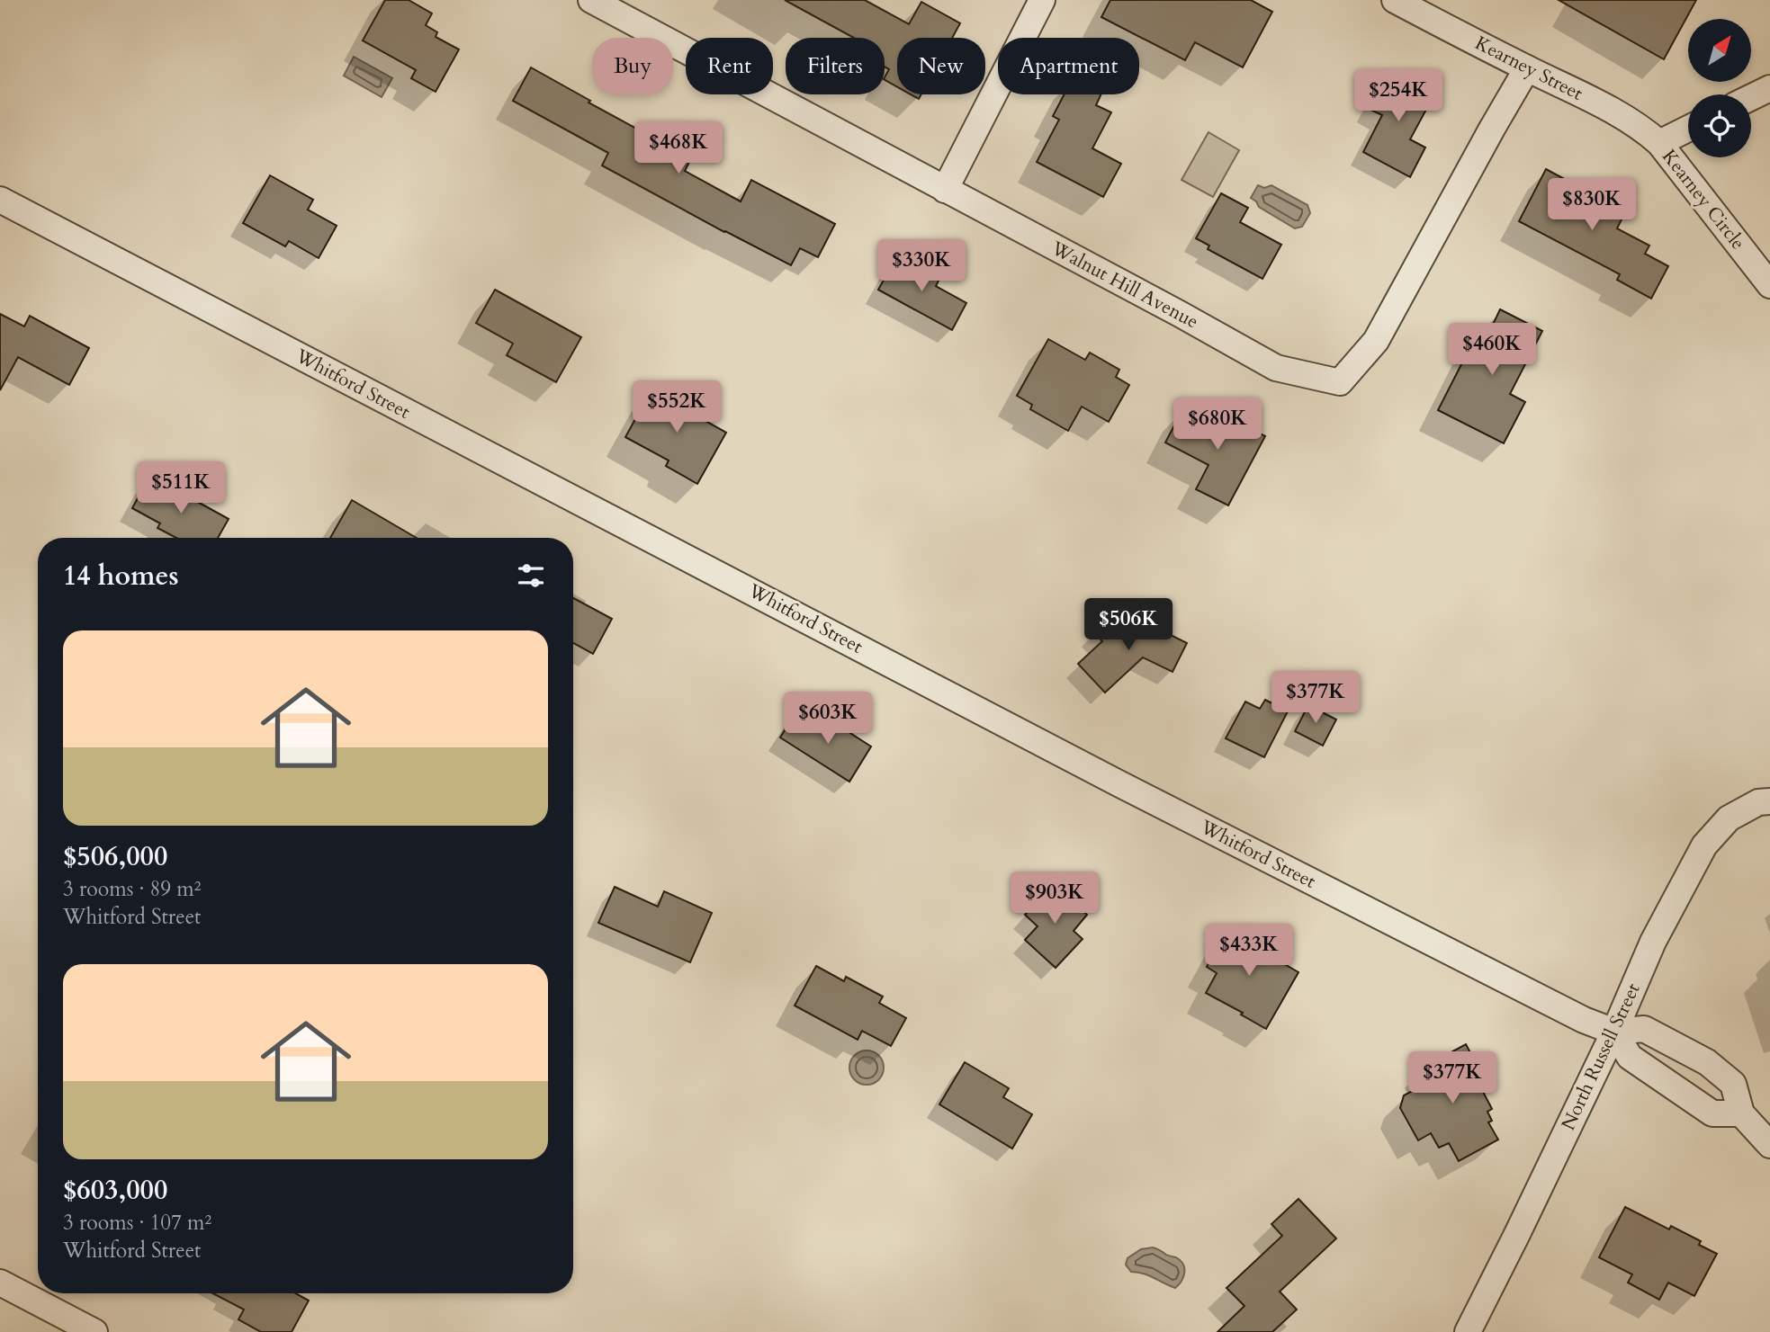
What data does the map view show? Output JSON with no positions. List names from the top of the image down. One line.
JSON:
{"streets":{"street":["Kearney Street","Kearney Circle","Walnut Hill Avenue","Whitford Street","North Russell Street"]},"crossings":[["Kearney Street","Kearney Circle"],["Kearney Street","Walnut Hill Avenue"],["Whitford Street","North Russell Street"]],"north":"top right","page":{"chip":["Buy","Rent","Filters","New","Apartment"],"price":["$254K","$468K","$830K","$330K","$460K","$552K","$680K","$511K","$506K","$377K","$603K","$903K","$433K","$377K"],"heading":"14 homes","list":[{"name":"$506,000","note":"3 rooms · 89 m² · Whitford Street"},{"name":"$603,000","note":"3 rooms · 107 m² · Whitford Street"}]}}
